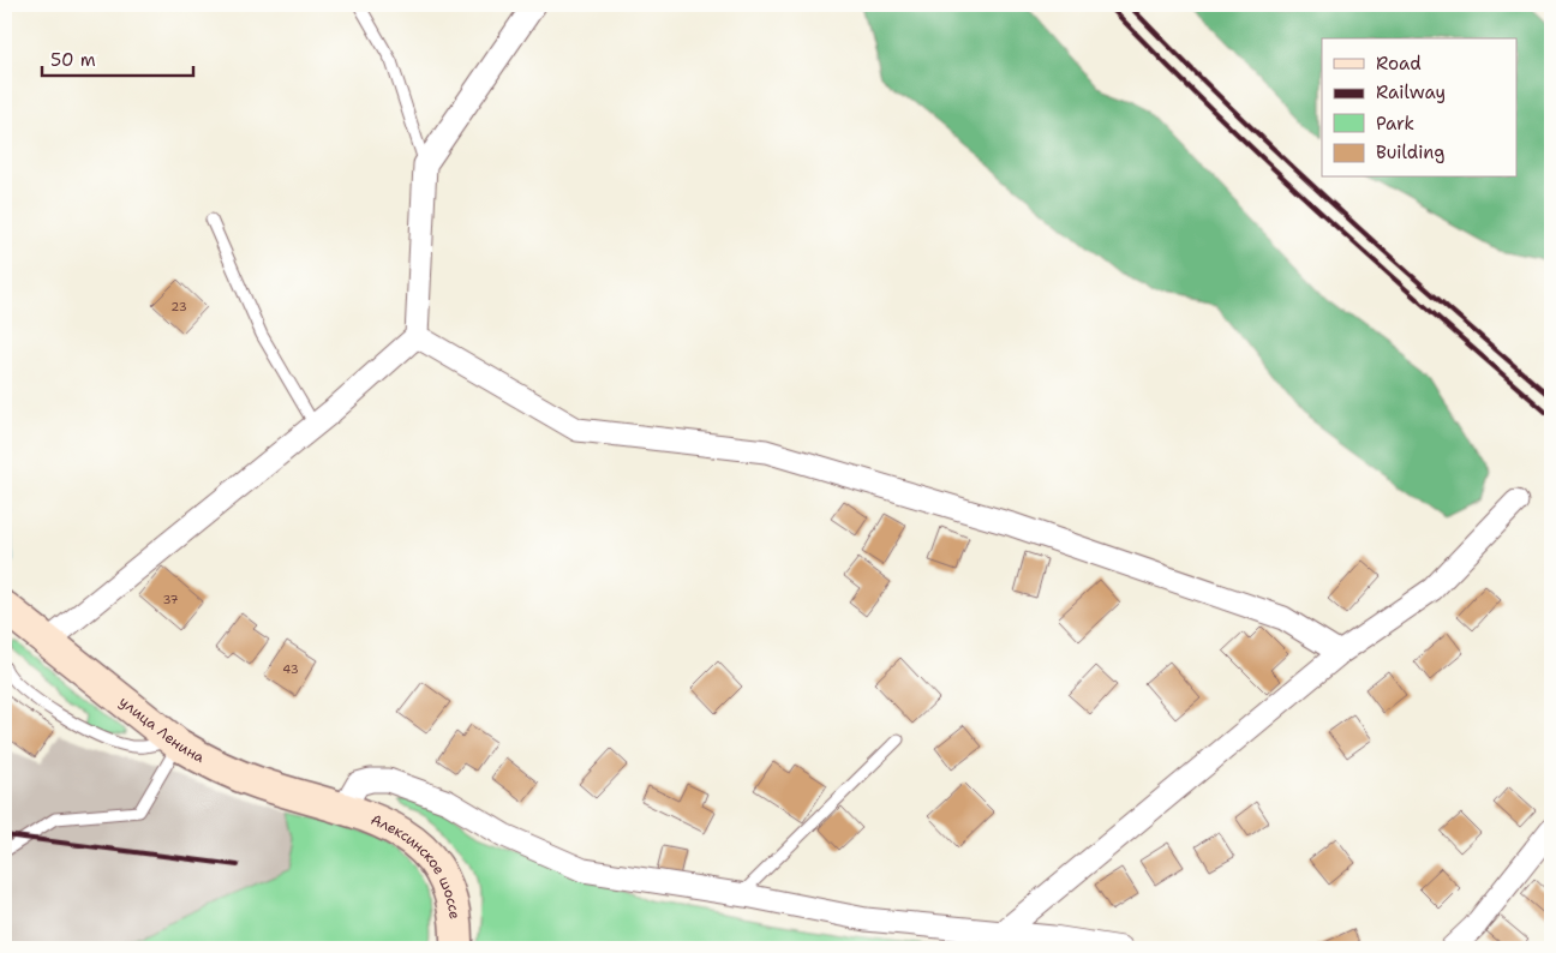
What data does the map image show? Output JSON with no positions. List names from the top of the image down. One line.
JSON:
{"streets":{"main road":["улица Ленина","Алексинское шоссе"]},"crossings":[["улица Ленина","Алексинское шоссе"]],"house_numbers":["23","37","43"],"legend":["Road","Railway","Park","Building"],"scale_bar":"50 m"}
